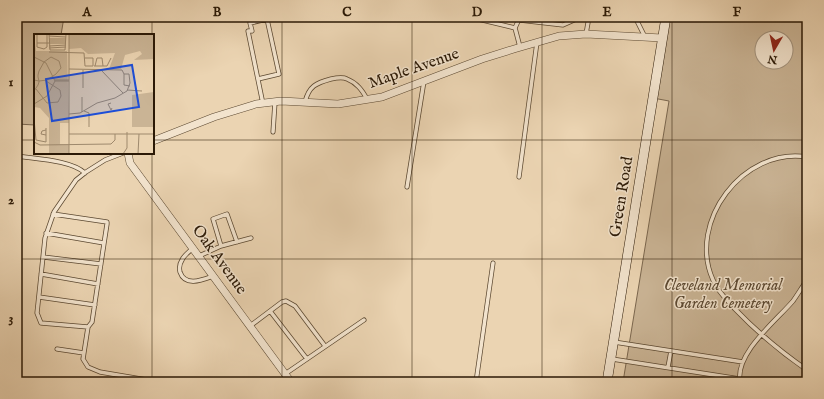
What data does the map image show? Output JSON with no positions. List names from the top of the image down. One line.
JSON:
{"streets":{"main road":["Green Road"],"street":["Maple Avenue","Oak Avenue"]},"crossings":[["Maple Avenue","Green Road"]],"parks":["Cleveland Memorial Garden Cemetery"],"north":"bottom","grid":{"columns":["A","B","C","D","E","F"],"rows":["1","2","3"]}}
